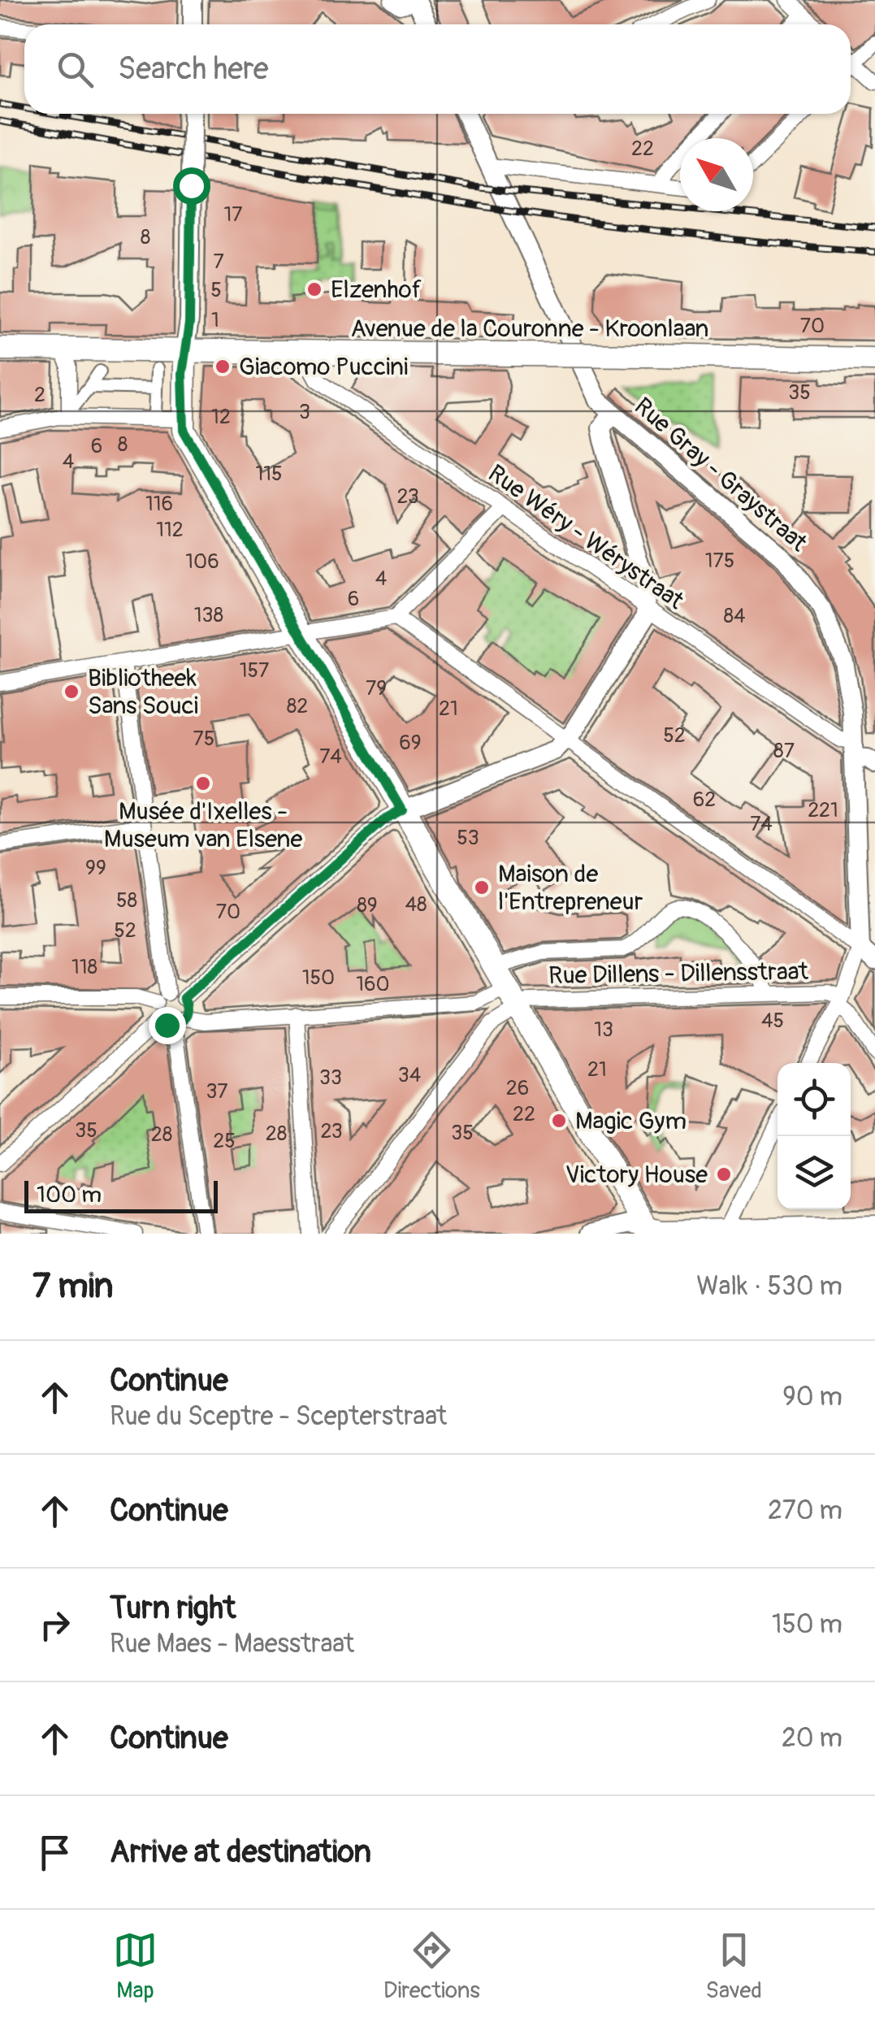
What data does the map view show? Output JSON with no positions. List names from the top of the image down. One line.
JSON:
{"streets":{"main road":["Avenue de la Couronne - Kroonlaan"],"street":["Rue Gray - Graystraat","Rue Wéry - Wérystraat","Rue Dillens - Dillensstraat"]},"crossings":[["Avenue de la Couronne - Kroonlaan","Rue Wéry - Wérystraat"],["Rue Gray - Graystraat","Rue Wéry - Wérystraat"],["Rue Gray - Graystraat","Rue Dillens - Dillensstraat"]],"places":["Elzenhof","Giacomo Puccini","Bibliotheek Sans Souci","Musée d'Ixelles - Museum van Elsene","Maison de l'Entrepreneur","Magic Gym","Victory House"],"house_numbers":["22","17","8","7","5","1","70","35","2","3","12","8","6","4","115","23","116","112","175","106","4","6","138","84","157","79","82","21","52","75","69","87","74","62","221","74","53","99","58","48","89","70","52","118","150","160","45","13","21","34","33","26","37","22","35","23","35","28","28","25"],"scale_bar":"100 m","north":"top left","page":{"search":"Search here","scale":"100 m","heading":["7 min","Walk · 530 m"],"list":[["Continue","Rue du Sceptre - Scepterstraat","90 m"],["Continue","270 m"],["Turn right","Rue Maes - Maesstraat","150 m"],["Continue","20 m"],"Arrive at destination"],"nav":["Map","Directions","Saved"]}}
